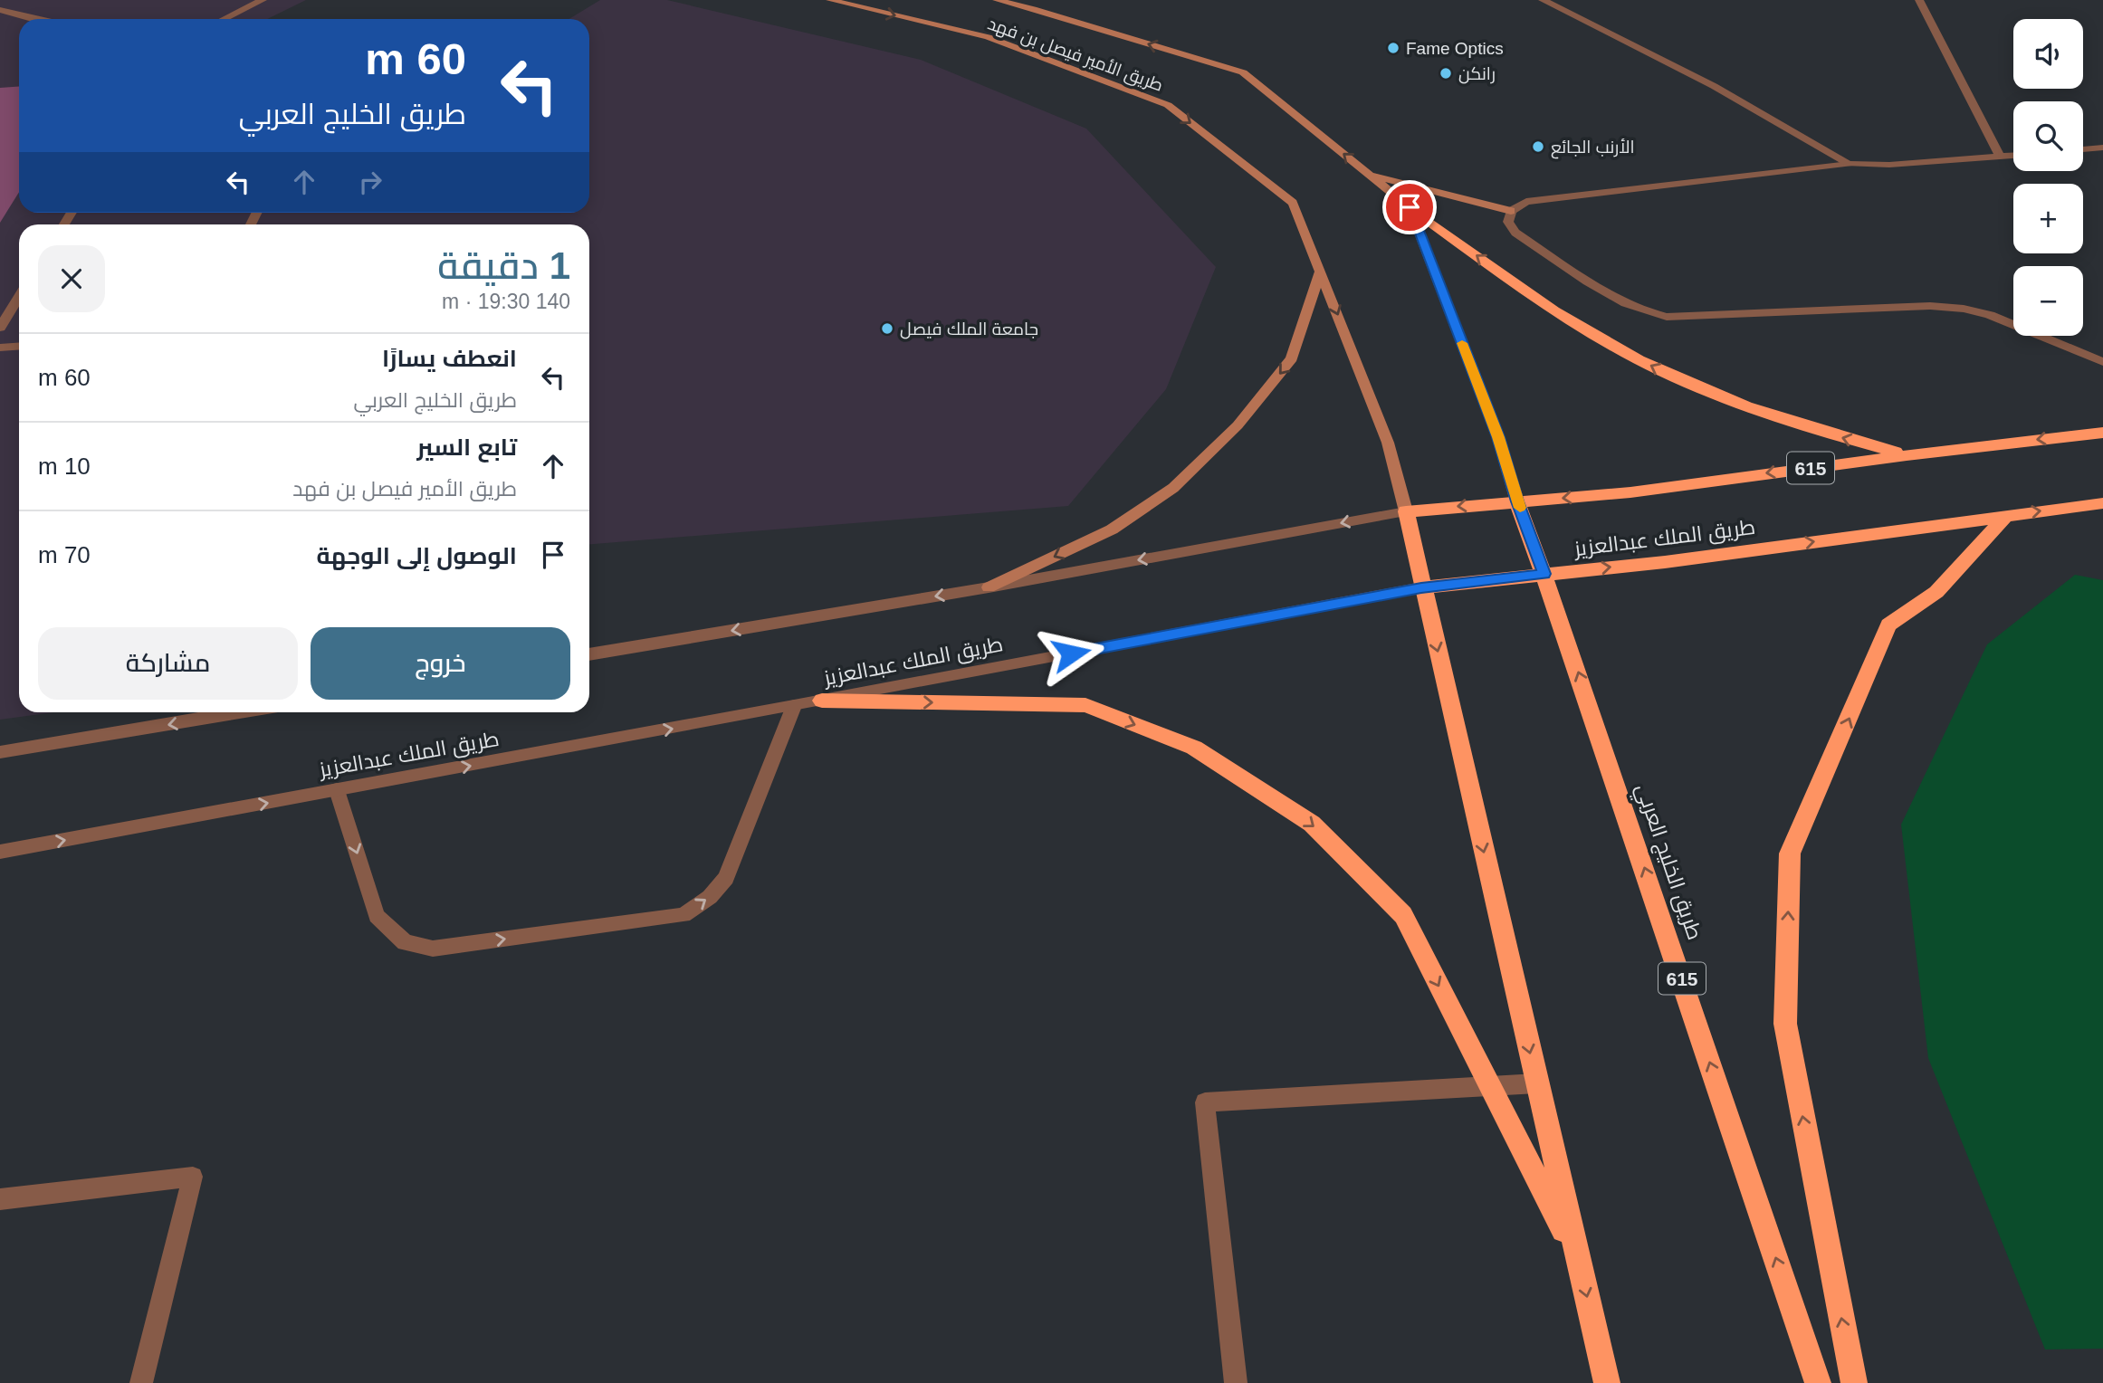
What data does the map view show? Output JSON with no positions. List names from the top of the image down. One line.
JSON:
{"streets":{"highway":["615","طريق الملك عبدالعزيز","طريق الخليج العربي"],"main road":["طريق الأمير فيصل بن فهد"]},"crossings":[["طريق الأمير فيصل بن فهد","615"],["615","طريق الخليج العربي"],["طريق الملك عبدالعزيز","طريق الخليج العربي"]],"places":["Fame Optics","رانكن","الأرنب الجاىٔع","جامعة الملك فيصل"],"page":{"map_buttons":["+","−"],"turn":["60 m","طريق الخليج العربي"],"heading":["1 دقيقة","140 m · 19:30"],"list":[{"name":"انعطف يسارًا","note":"طريق الخليج العربي","value":"60 m"},{"name":"تابع السير","note":"طريق الأمير فيصل بن فهد","value":"10 m"},{"name":"الوصول إلى الوجهة","value":"70 m"}],"buttons":["خروج","مشاركة"]}}
